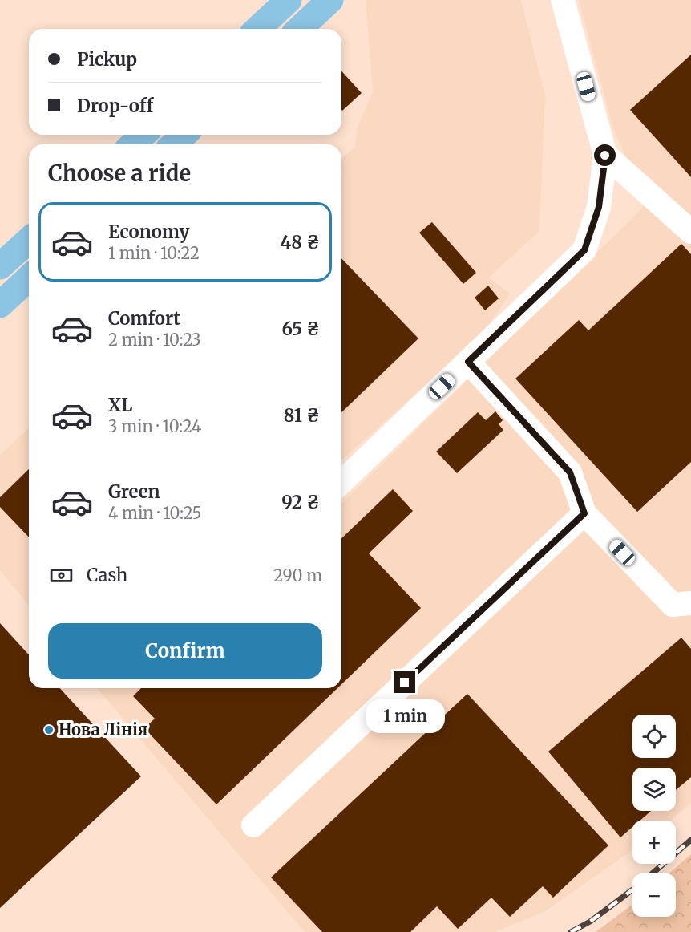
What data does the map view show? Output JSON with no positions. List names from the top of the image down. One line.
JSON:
{"places":["Нова Лінія"],"page":{"banner":["Pickup","Drop-off"],"heading":"Choose a ride","list":[{"name":"Economy","note":"1 min · 10:22","value":"48 ₴"},{"name":"Comfort","note":"2 min · 10:23","value":"65 ₴"},{"name":"XL","note":"3 min · 10:24","value":"81 ₴"},{"name":"Green","note":"4 min · 10:25","value":"92 ₴"}],"pay":["Cash","290 m"],"buttons":"Confirm","bubble":"1 min","map_buttons":["+","−"]}}
